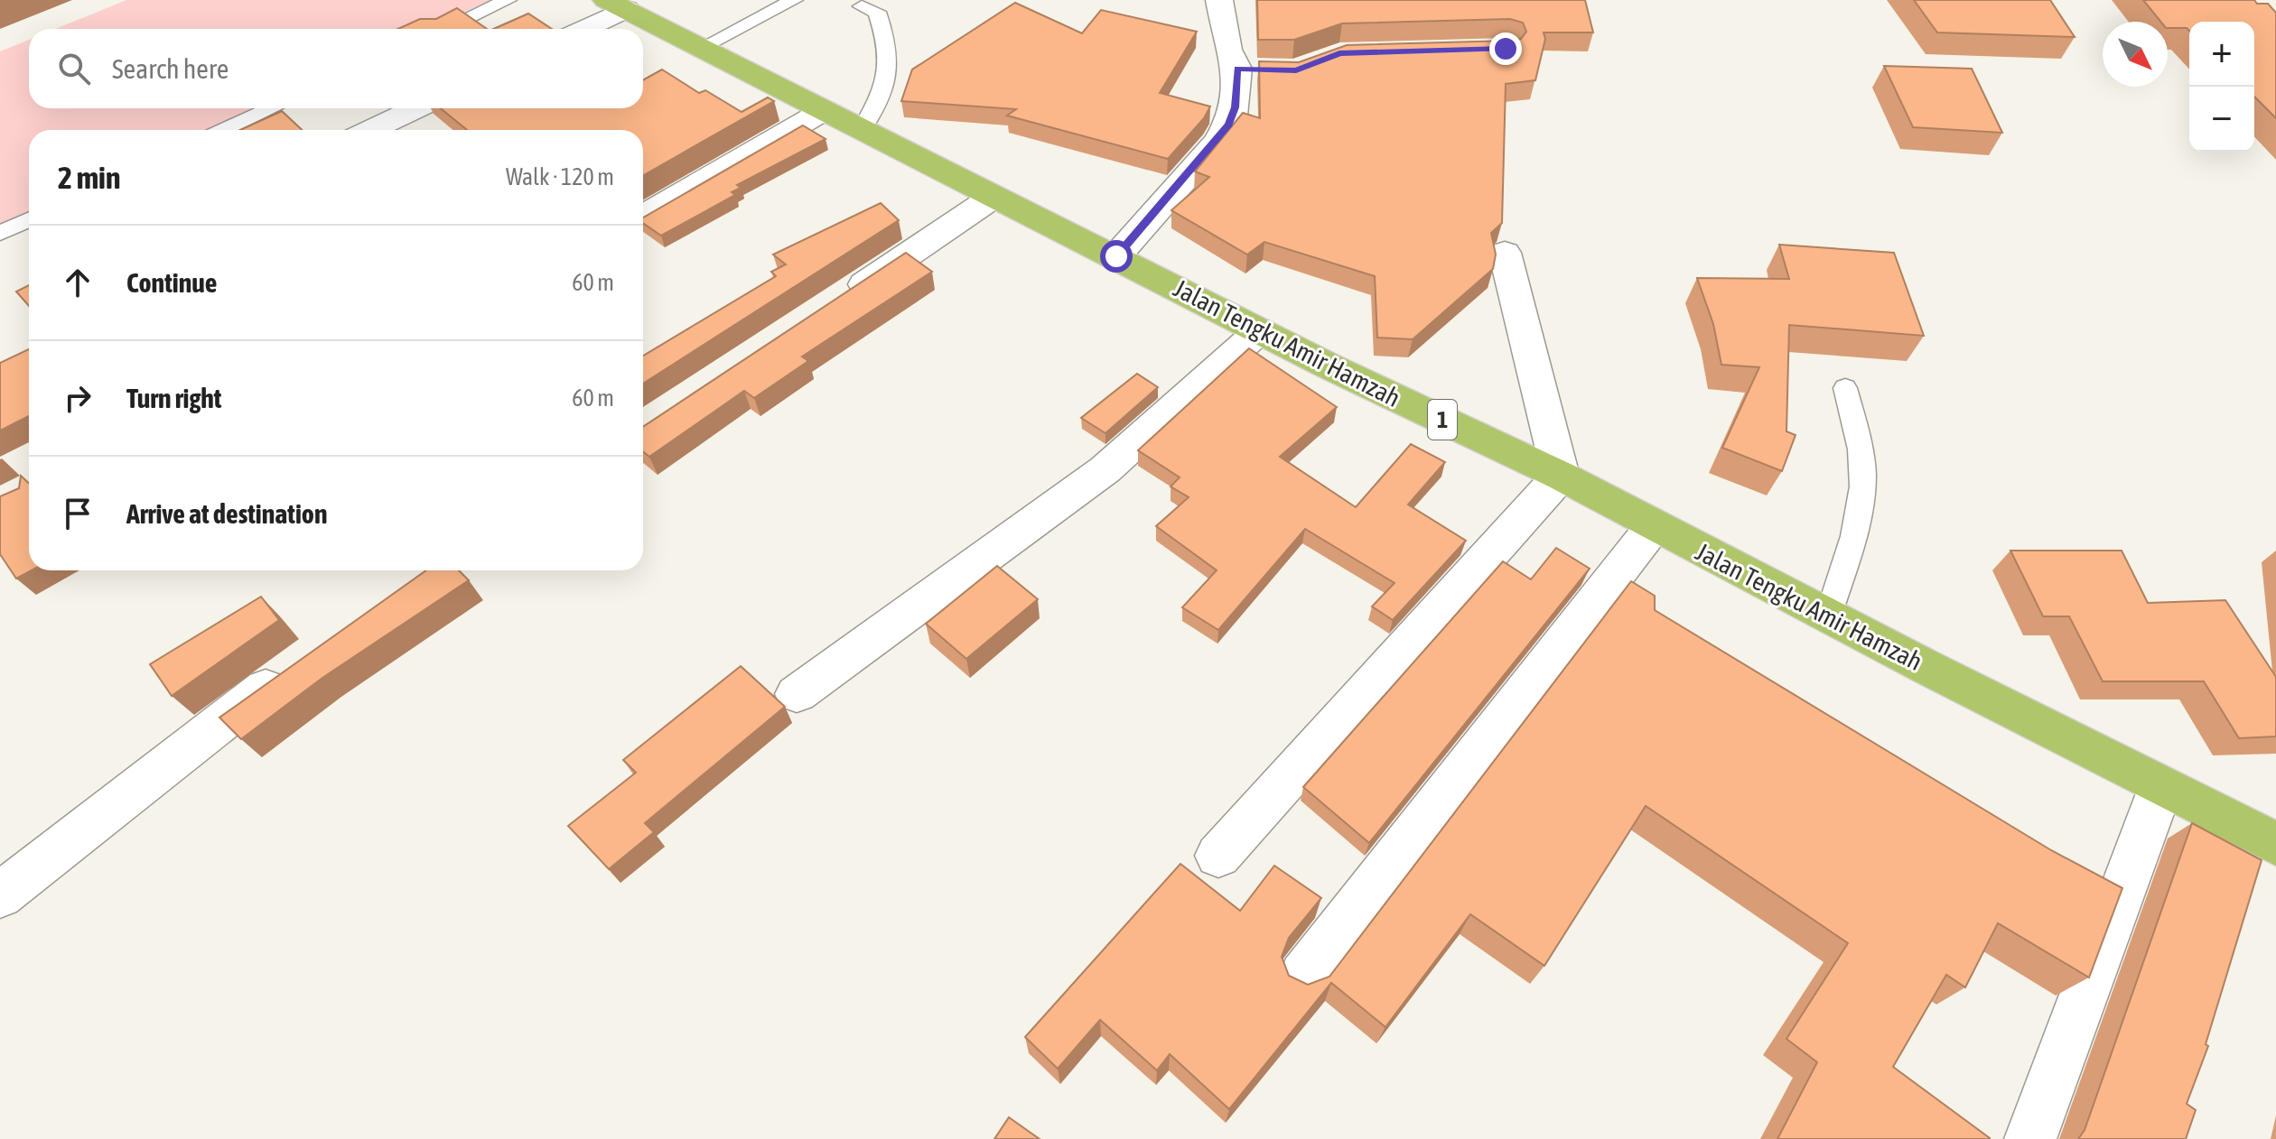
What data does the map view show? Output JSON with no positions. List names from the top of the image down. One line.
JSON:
{"streets":{"highway":["Jalan Tengku Amir Hamzah","1"]},"north":"bottom right","page":{"map_buttons":["+","−"],"search":"Search here","heading":["2 min","Walk · 120 m"],"list":[["Continue","60 m"],["Turn right","60 m"],"Arrive at destination"]}}
